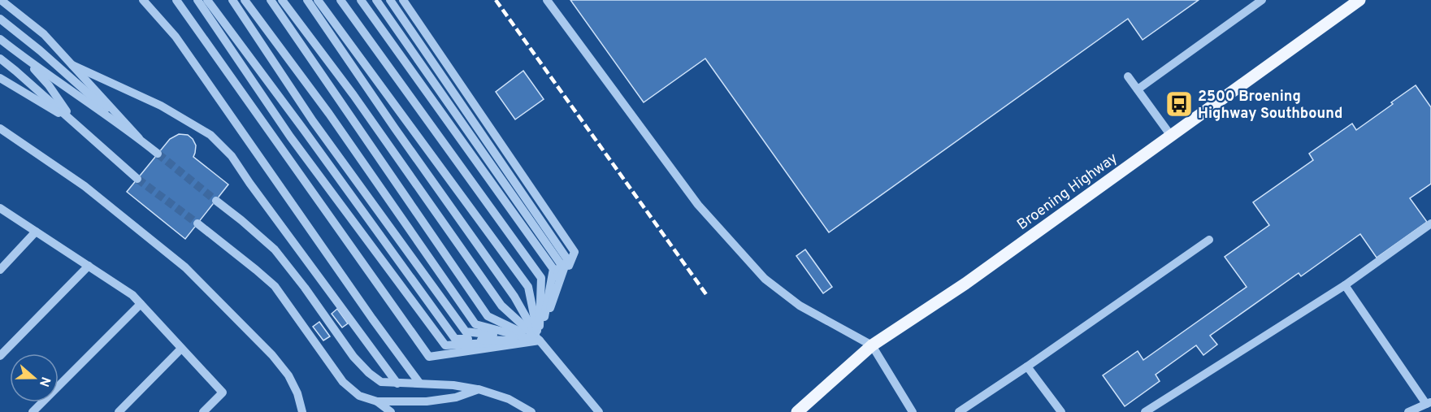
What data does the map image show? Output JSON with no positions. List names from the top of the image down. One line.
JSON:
{"streets":{"main road":["Broening Highway"]},"places":{"bus stop":["2500 Broening Highway Southbound"]},"north":"right"}
